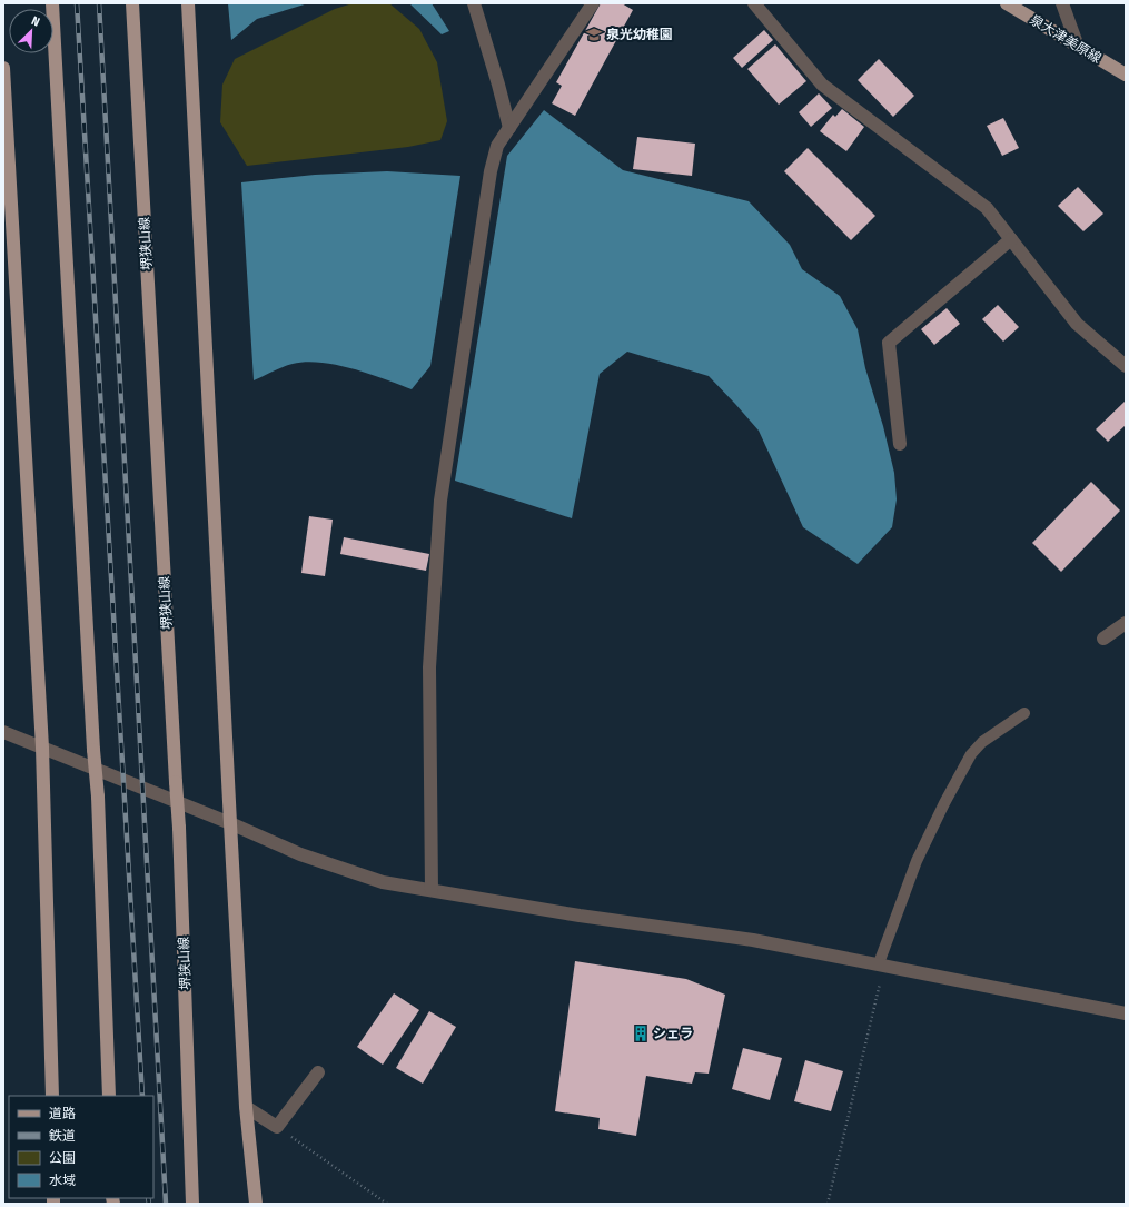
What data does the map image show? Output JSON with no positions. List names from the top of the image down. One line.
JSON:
{"streets":{"main road":["泉大津美原線","堺狭山線"]},"places":{"school or university":["泉光幼稚園"],"building":["シェラ"]},"legend":["道路","鉄道","公園","水域"],"north":"top right"}
